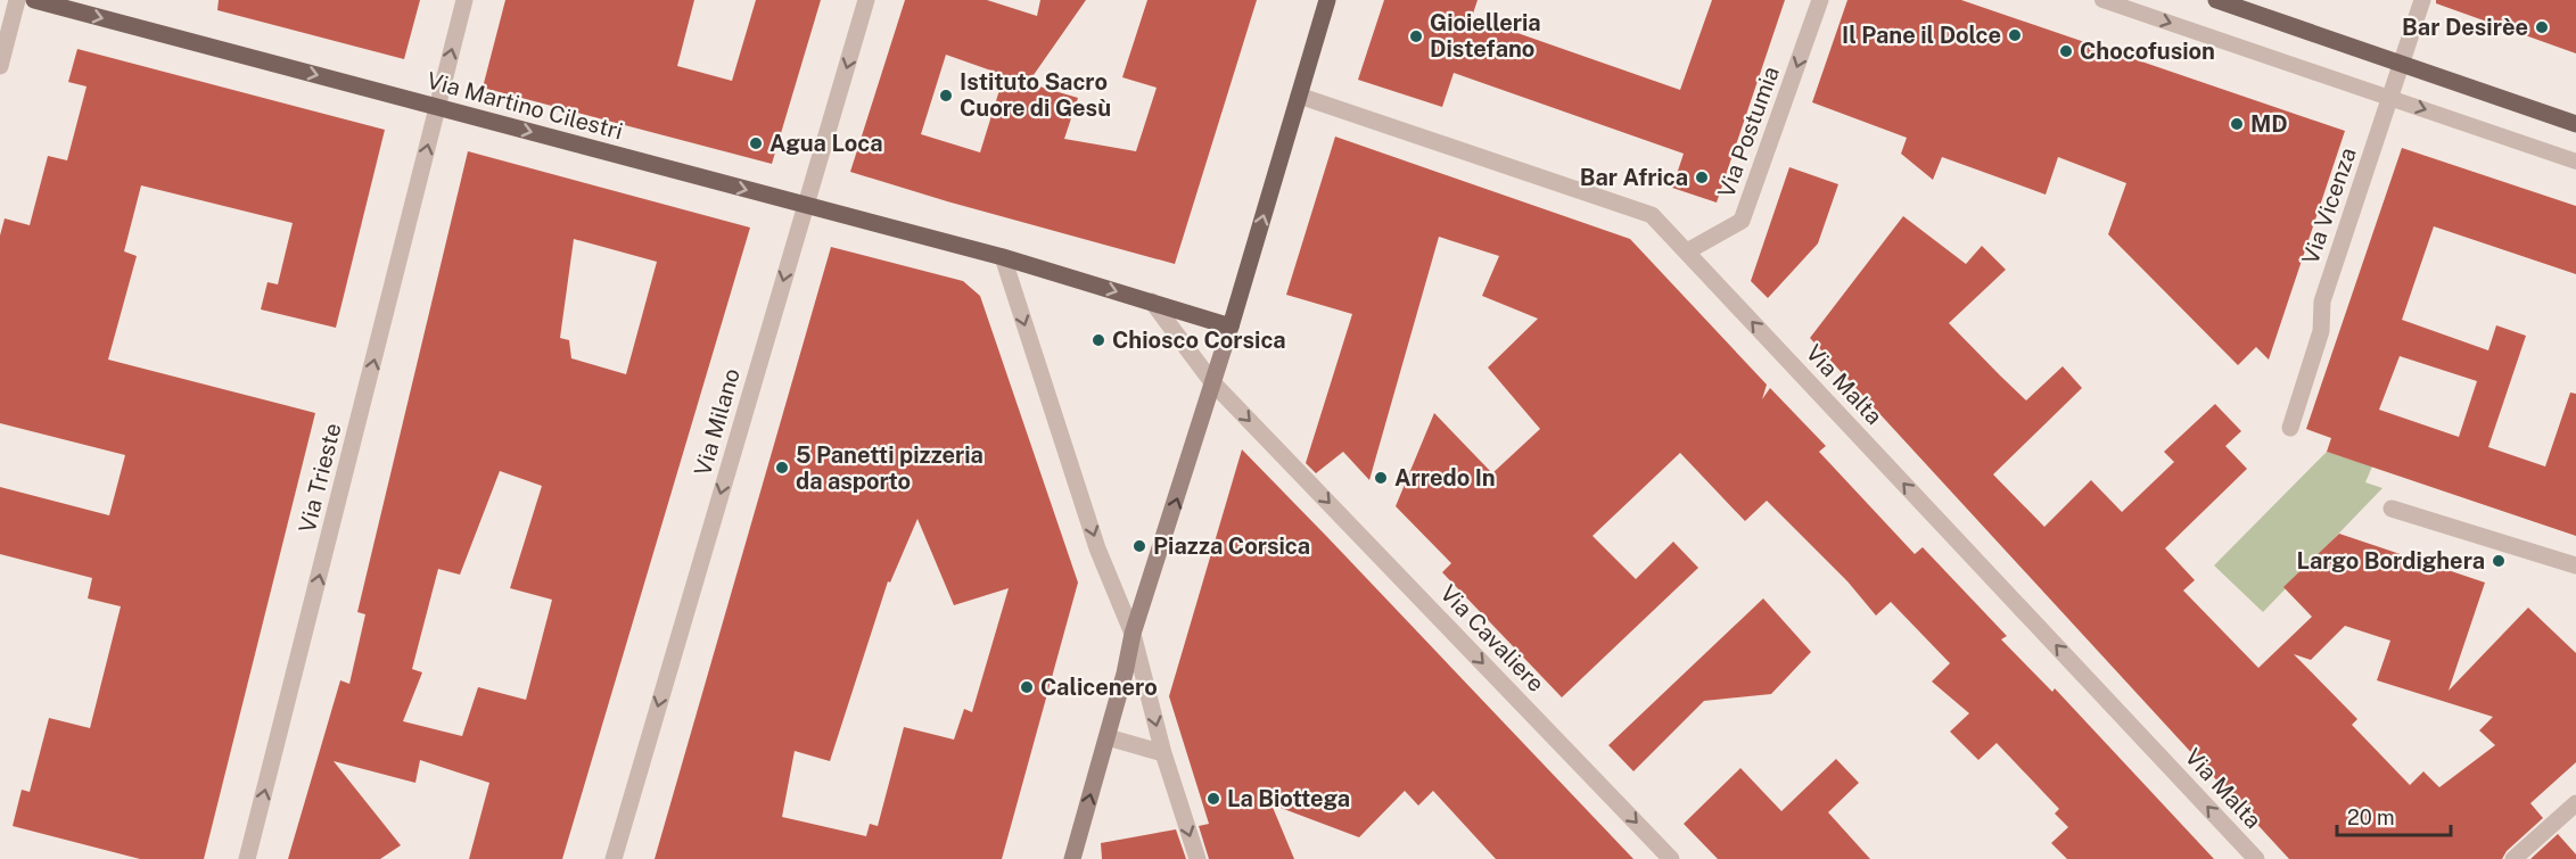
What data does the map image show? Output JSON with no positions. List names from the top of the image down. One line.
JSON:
{"streets":{"main road":["Via Martino Cilestri"],"street":["Via Postumia","Via Vicenza","Via Malta","Via Milano","Via Trieste","Via Cavaliere"]},"crossings":[["Via Martino Cilestri","Via Milano"],["Via Martino Cilestri","Via Trieste"],["Via Martino Cilestri","Via Cavaliere"],["Via Postumia","Via Malta"]],"one_way":["Via Martino Cilestri","Via Postumia","Via Malta","Via Milano","Via Trieste","Via Cavaliere"],"places":["Bar Desirèe","Il Pane il Dolce","Gioielleria Distefano","Chocofusion","Istituto Sacro Cuore di Gesù","MD","Agua Loca","Bar Africa","Chiosco Corsica","5 Panetti pizzeria da asporto","Arredo In","Piazza Corsica","Largo Bordighera","Calicenero","La Biottega"],"scale_bar":"20 m"}
